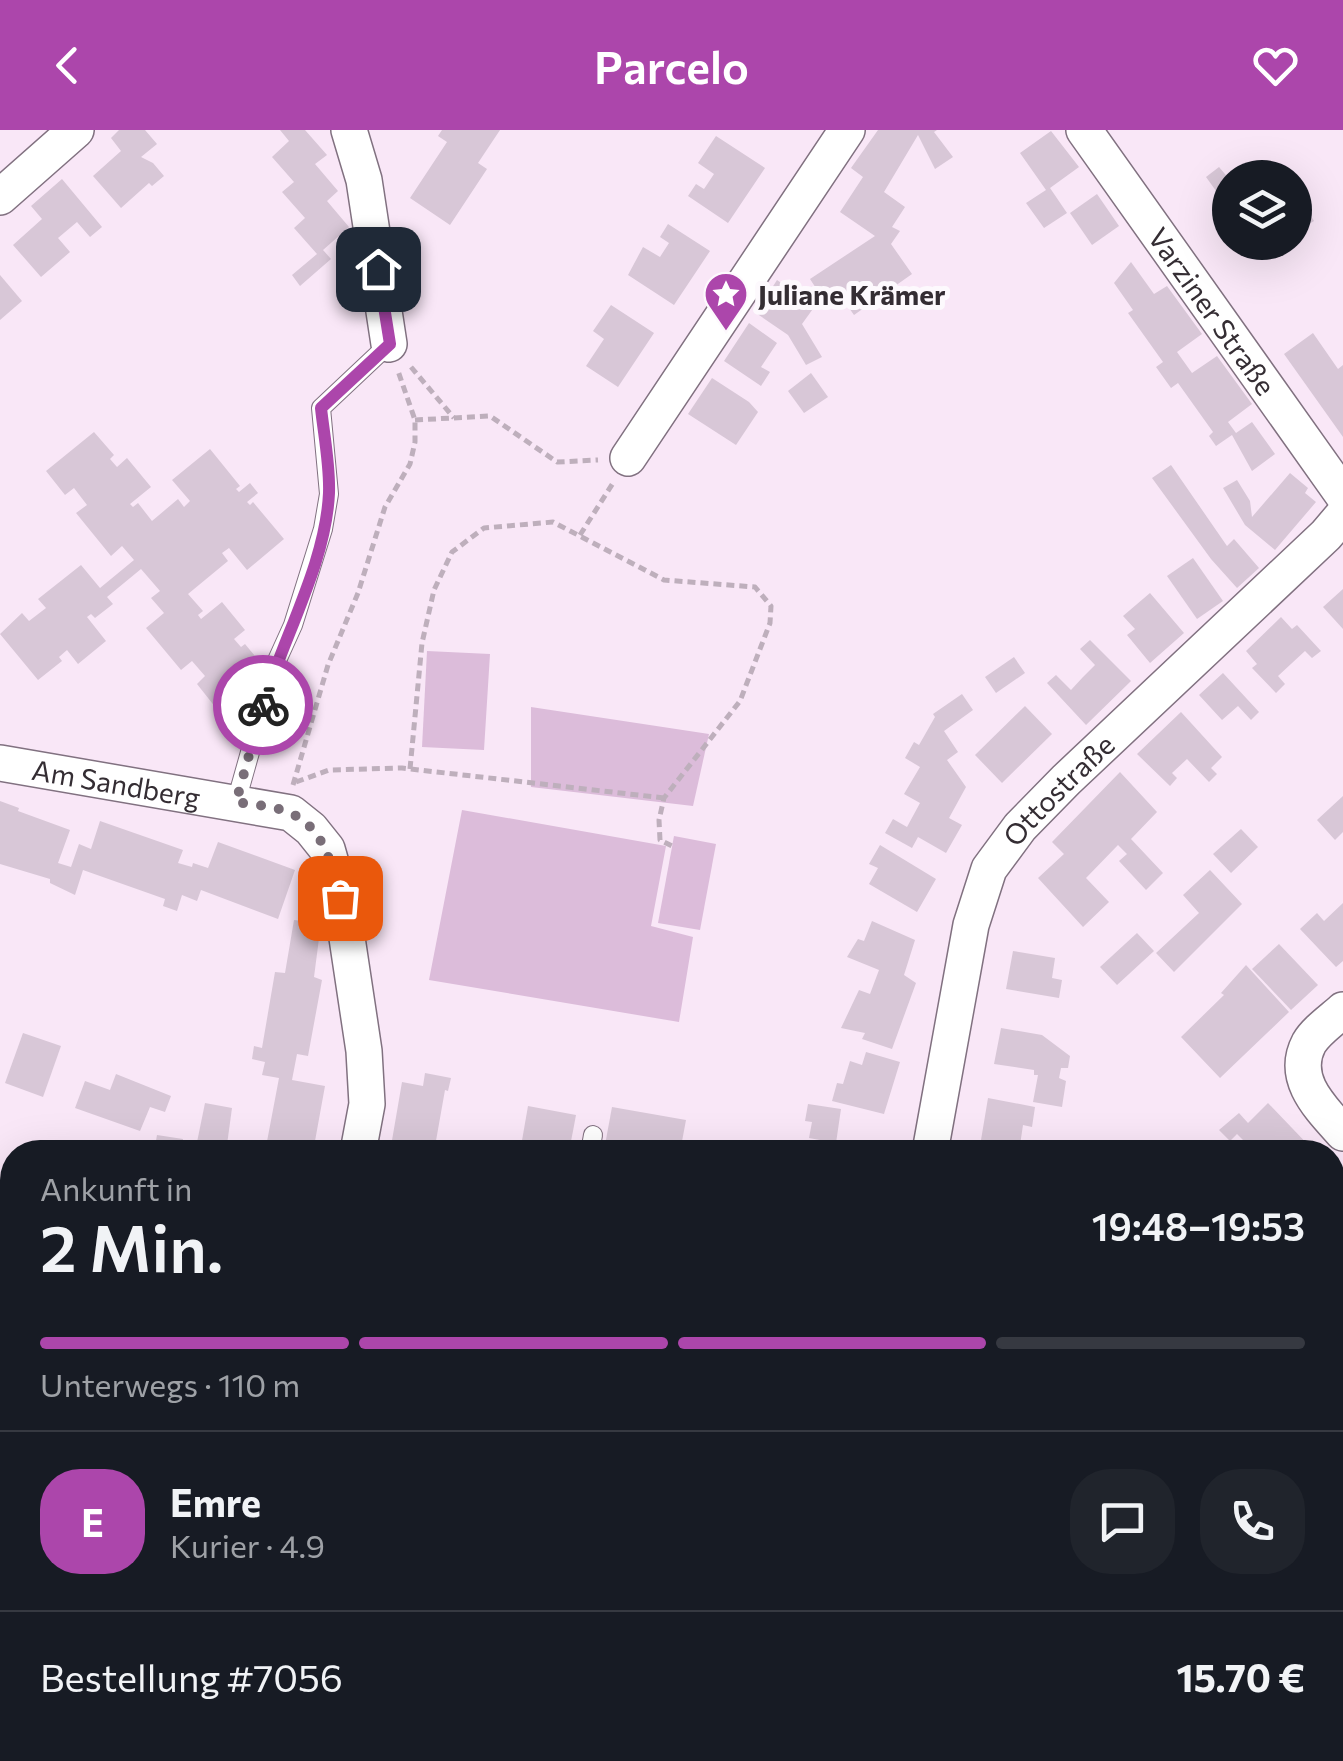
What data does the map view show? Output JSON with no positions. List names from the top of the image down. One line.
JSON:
{"streets":{"street":["Varziner Straße","Am Sandberg","Ottostraße"]},"places":{"place":["Juliane Krämer"]},"page":{"header":"Parcelo","heading":["2 Min.","Ankunft in","19:48–19:53"],"panel":["Emre","Kurier · 4.9","Bestellung #7056","15.70 €"],"bar":"Unterwegs · 110 m","round":"E"}}
